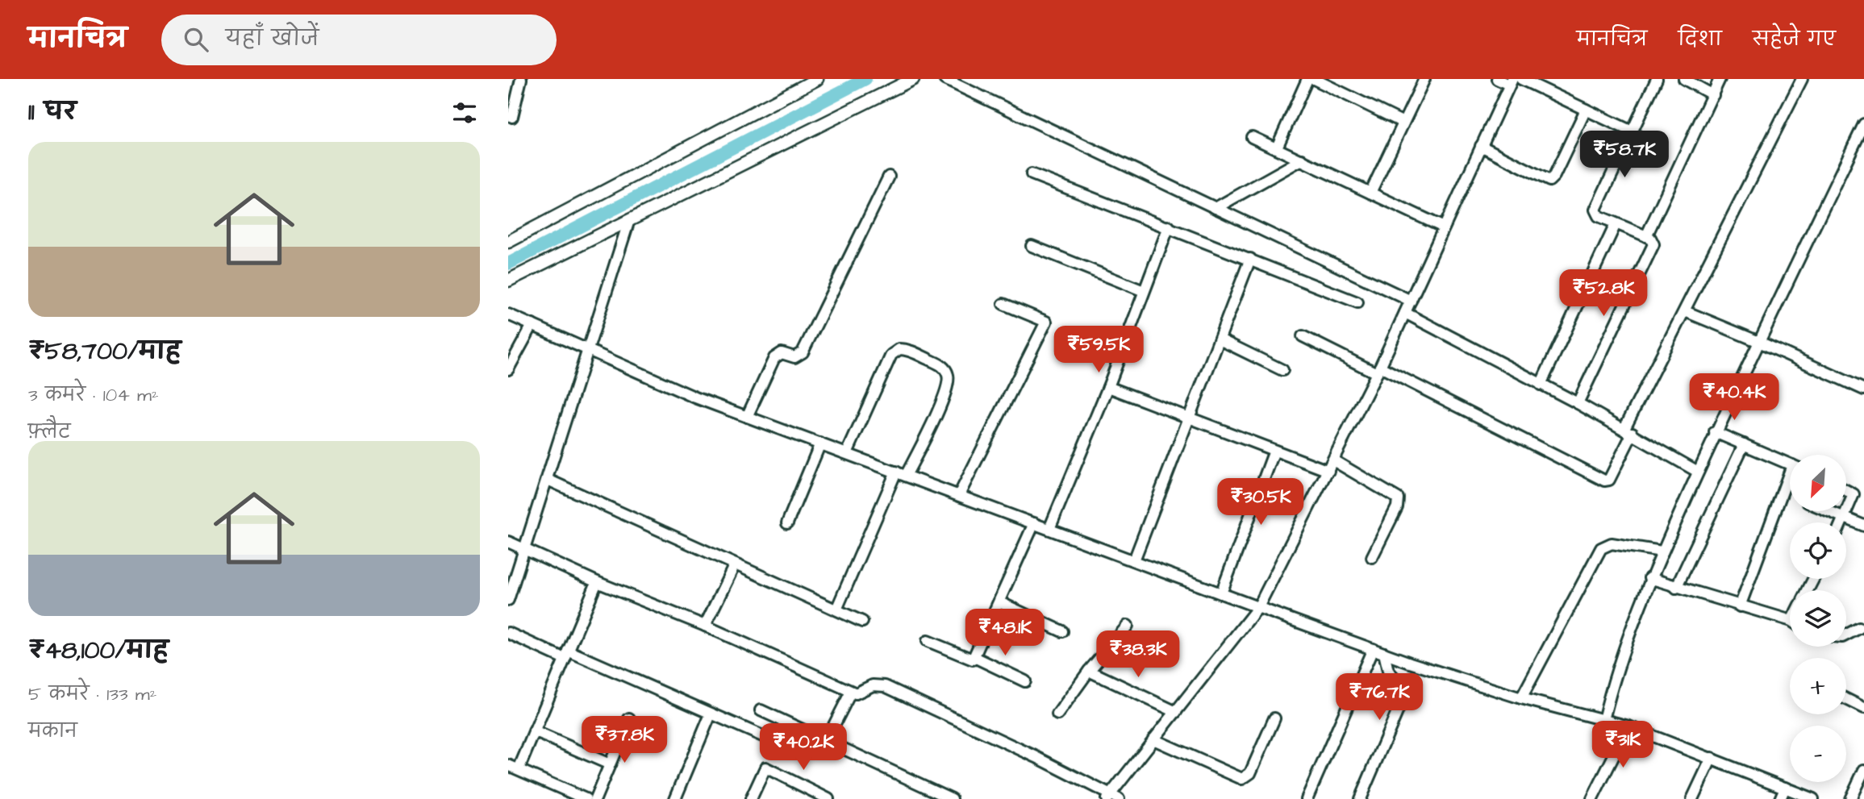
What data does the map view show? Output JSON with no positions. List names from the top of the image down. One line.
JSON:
{"north":"bottom left","page":{"header":"मानचित्र","search":"यहाँ खोजें","nav":["मानचित्र","दिशा","सहेजे गए"],"heading":"11 घर","price":["₹58.7K","₹52.8K","₹59.5K","₹40.4K","₹30.5K","₹48.1K","₹38.3K","₹76.7K","₹37.8K","₹31K","₹40.2K"],"list":[{"name":"₹58,700/माह","note":"3 कमरे · 104 m² · फ़्लैट"},{"name":"₹48,100/माह","note":"5 कमरे · 133 m² · मकान"}],"map_buttons":["+","−"]}}
